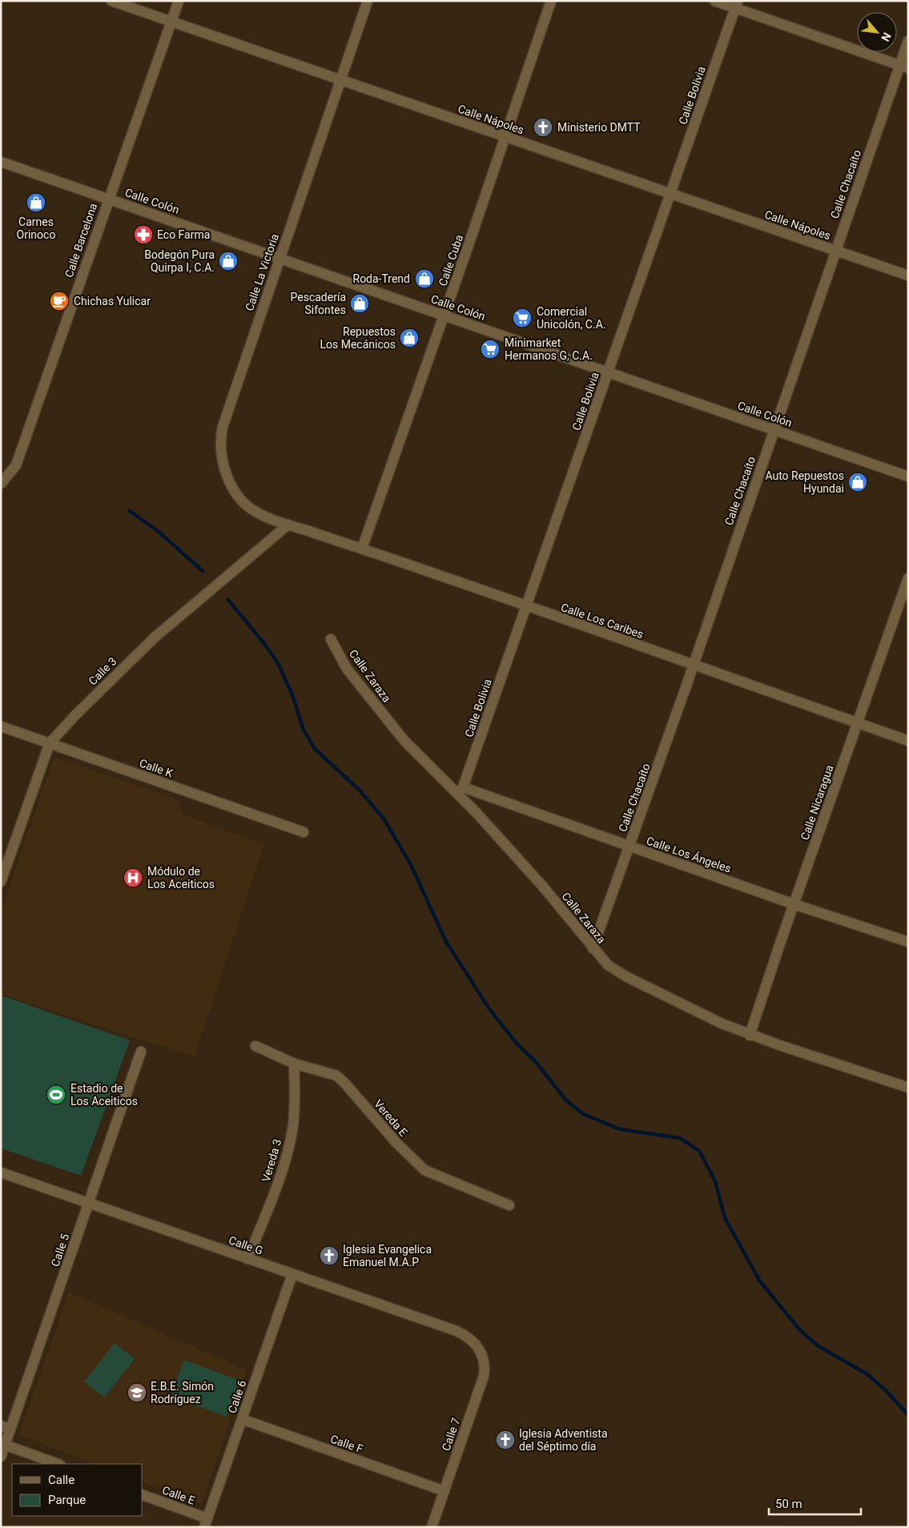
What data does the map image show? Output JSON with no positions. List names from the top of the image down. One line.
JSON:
{"streets":{"street":["Calle Bolivia","Calle Nápoles","Calle Chacaíto","Calle Colón","Calle Barcelona","Calle Cuba","Calle La Victoria","Calle Los Caribes","Calle 3","Calle Zaraza","Calle K","Calle Nicaragua","Calle Los Ángeles","Vereda E","Vereda 3","Calle G","Calle 5","Calle 6","Calle 7","Calle F","Calle E"]},"crossings":[["Calle Bolivia","Calle Nápoles"],["Calle Bolivia","Calle Colón"],["Calle Bolivia","Calle Los Caribes"],["Calle Bolivia","Calle Zaraza"],["Calle Bolivia","Calle Los Ángeles"],["Calle Nápoles","Calle Chacaíto"],["Calle Nápoles","Calle Barcelona"],["Calle Nápoles","Calle Cuba"],["Calle Nápoles","Calle La Victoria"],["Calle Chacaíto","Calle Colón"],["Calle Chacaíto","Calle Los Caribes"],["Calle Chacaíto","Calle Zaraza"],["Calle Chacaíto","Calle Los Ángeles"],["Calle Colón","Calle Barcelona"],["Calle Colón","Calle Cuba"],["Calle Colón","Calle La Victoria"],["Calle Cuba","Calle Los Caribes"],["Calle La Victoria","Calle Los Caribes"],["Calle La Victoria","Calle 3"],["Calle Los Caribes","Calle 3"],["Calle Los Caribes","Calle Nicaragua"],["Calle 3","Calle K"],["Calle Zaraza","Calle Nicaragua"],["Calle Zaraza","Calle Los Ángeles"],["Calle Nicaragua","Calle Los Ángeles"],["Vereda E","Vereda 3"],["Vereda 3","Calle G"],["Calle G","Calle 5"],["Calle G","Calle 6"],["Calle G","Calle 7"],["Calle 6","Calle F"],["Calle 6","Calle E"],["Calle 7","Calle F"]],"places":{"church":["Ministerio DMTT","Iglesia Evangelica Emanuel M.A.P","Iglesia Adventista del Séptimo día"],"shop":["Carnes Orinoco","Bodegón Pura Quirpa I, C.A.","Roda-Trend","Pescadería Sifontes","Repuestos Los Mecánicos","Auto Repuestos Hyundai"],"pharmacy":["Eco Farma"],"cafe":["Chichas Yulicar"],"supermarket":["Comercial Unicolón, C.A.","Minimarket Hermanos G, C.A."],"hospital":["Módulo de Los Aceiticos"],"sports":["Estadio de Los Aceiticos"],"school or university":["E.B.E. Simón Rodríguez"]},"legend":["Calle","Parque"],"scale_bar":"50 m","north":"bottom right"}
